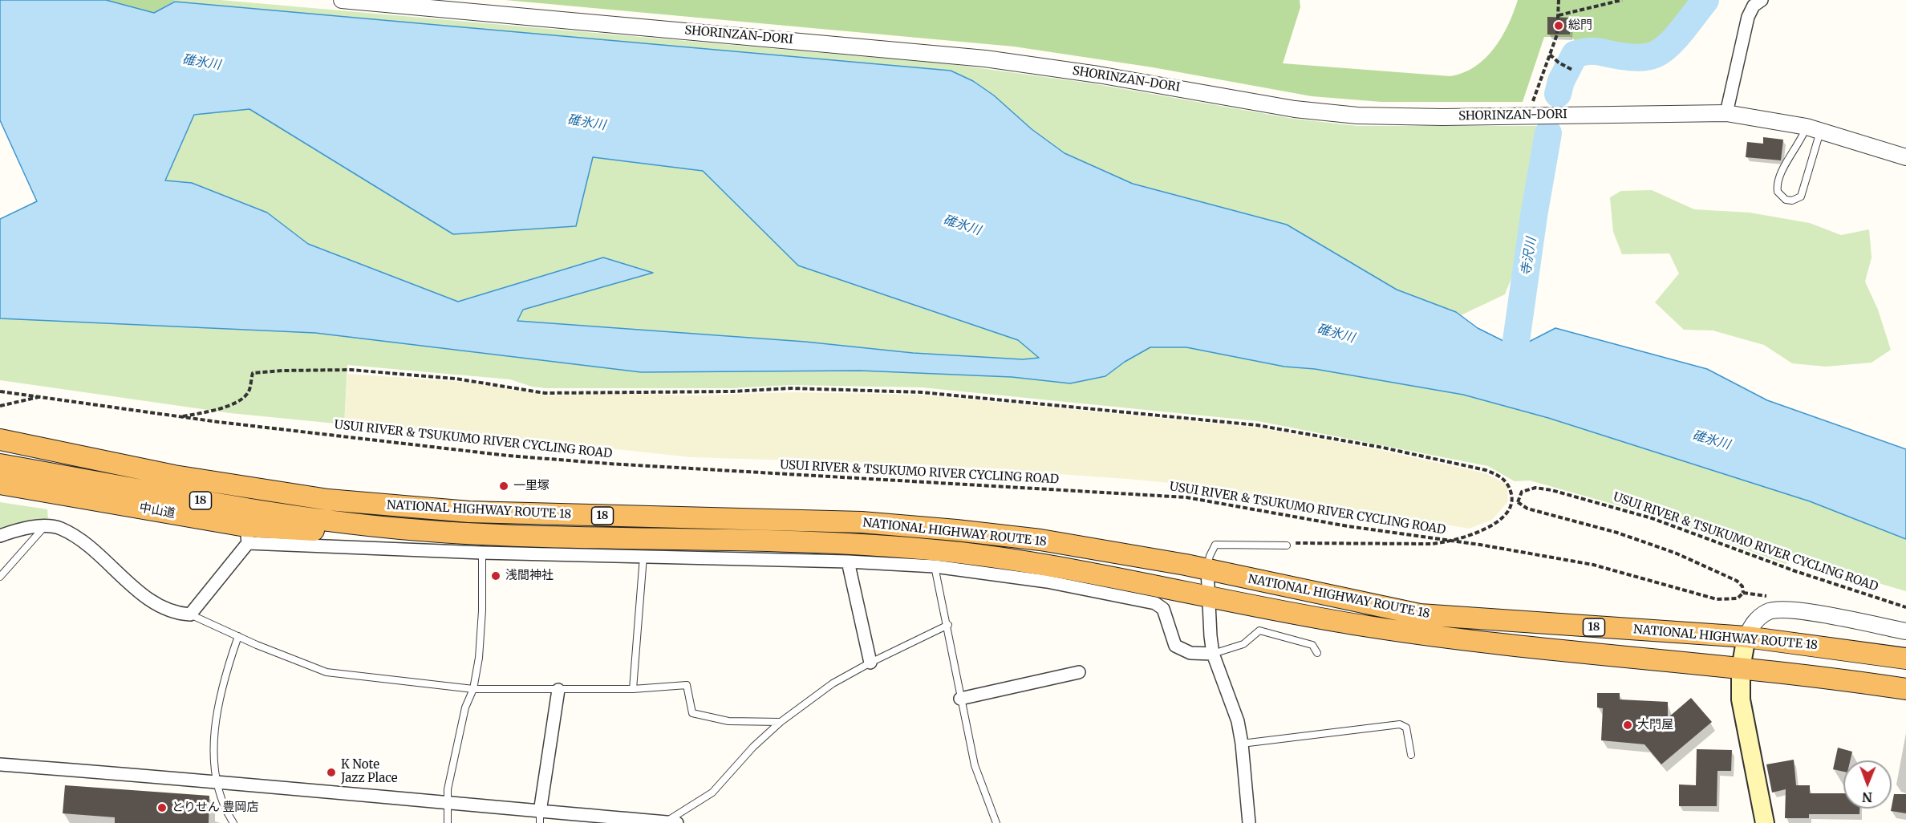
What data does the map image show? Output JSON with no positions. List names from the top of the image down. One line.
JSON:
{"streets":{"highway":["18","NATIONAL HIGHWAY ROUTE 18","中山道"],"street":["SHORINZAN-DORI"],"path":["USUI RIVER & TSUKUMO RIVER CYCLING ROAD"]},"crossings":[["NATIONAL HIGHWAY ROUTE 18","中山道"]],"water":["碓氷川","寺沢川"],"places":["総門","一里塚","浅間神社","大門屋","K Note Jazz Place","とりせん 豊岡店"],"north":"bottom"}
